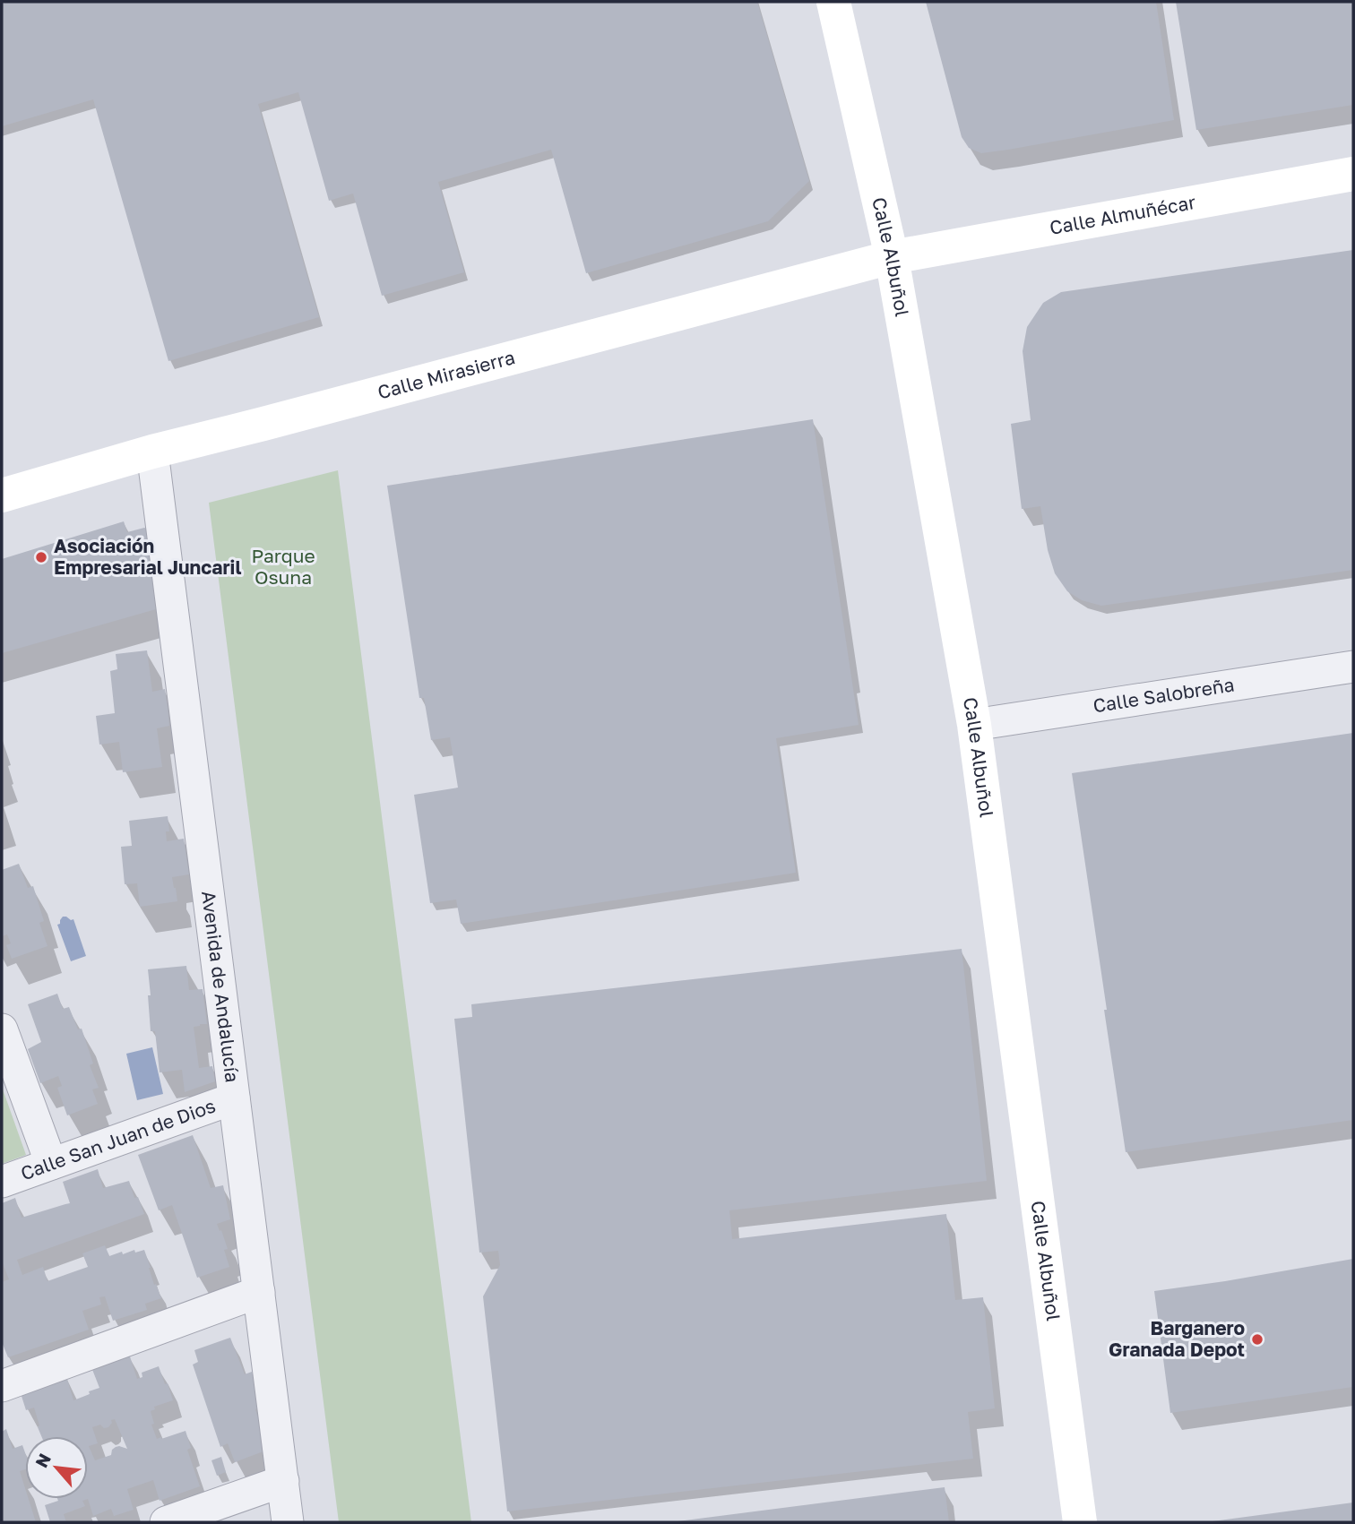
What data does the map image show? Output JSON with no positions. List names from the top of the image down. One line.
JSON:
{"streets":{"street":["Calle Almuñécar","Calle Albuñol","Calle Mirasierra","Calle Salobreña","Avenida de Andalucía","Calle San Juan de Dios"]},"crossings":[["Calle Almuñécar","Calle Albuñol"],["Calle Almuñécar","Calle Mirasierra"],["Calle Albuñol","Calle Mirasierra"],["Calle Albuñol","Calle Salobreña"],["Calle Mirasierra","Avenida de Andalucía"],["Avenida de Andalucía","Calle San Juan de Dios"]],"parks":["Parque Osuna"],"places":["Asociación Empresarial Juncaril","Barganero Granada Depot"],"north":"top left"}
